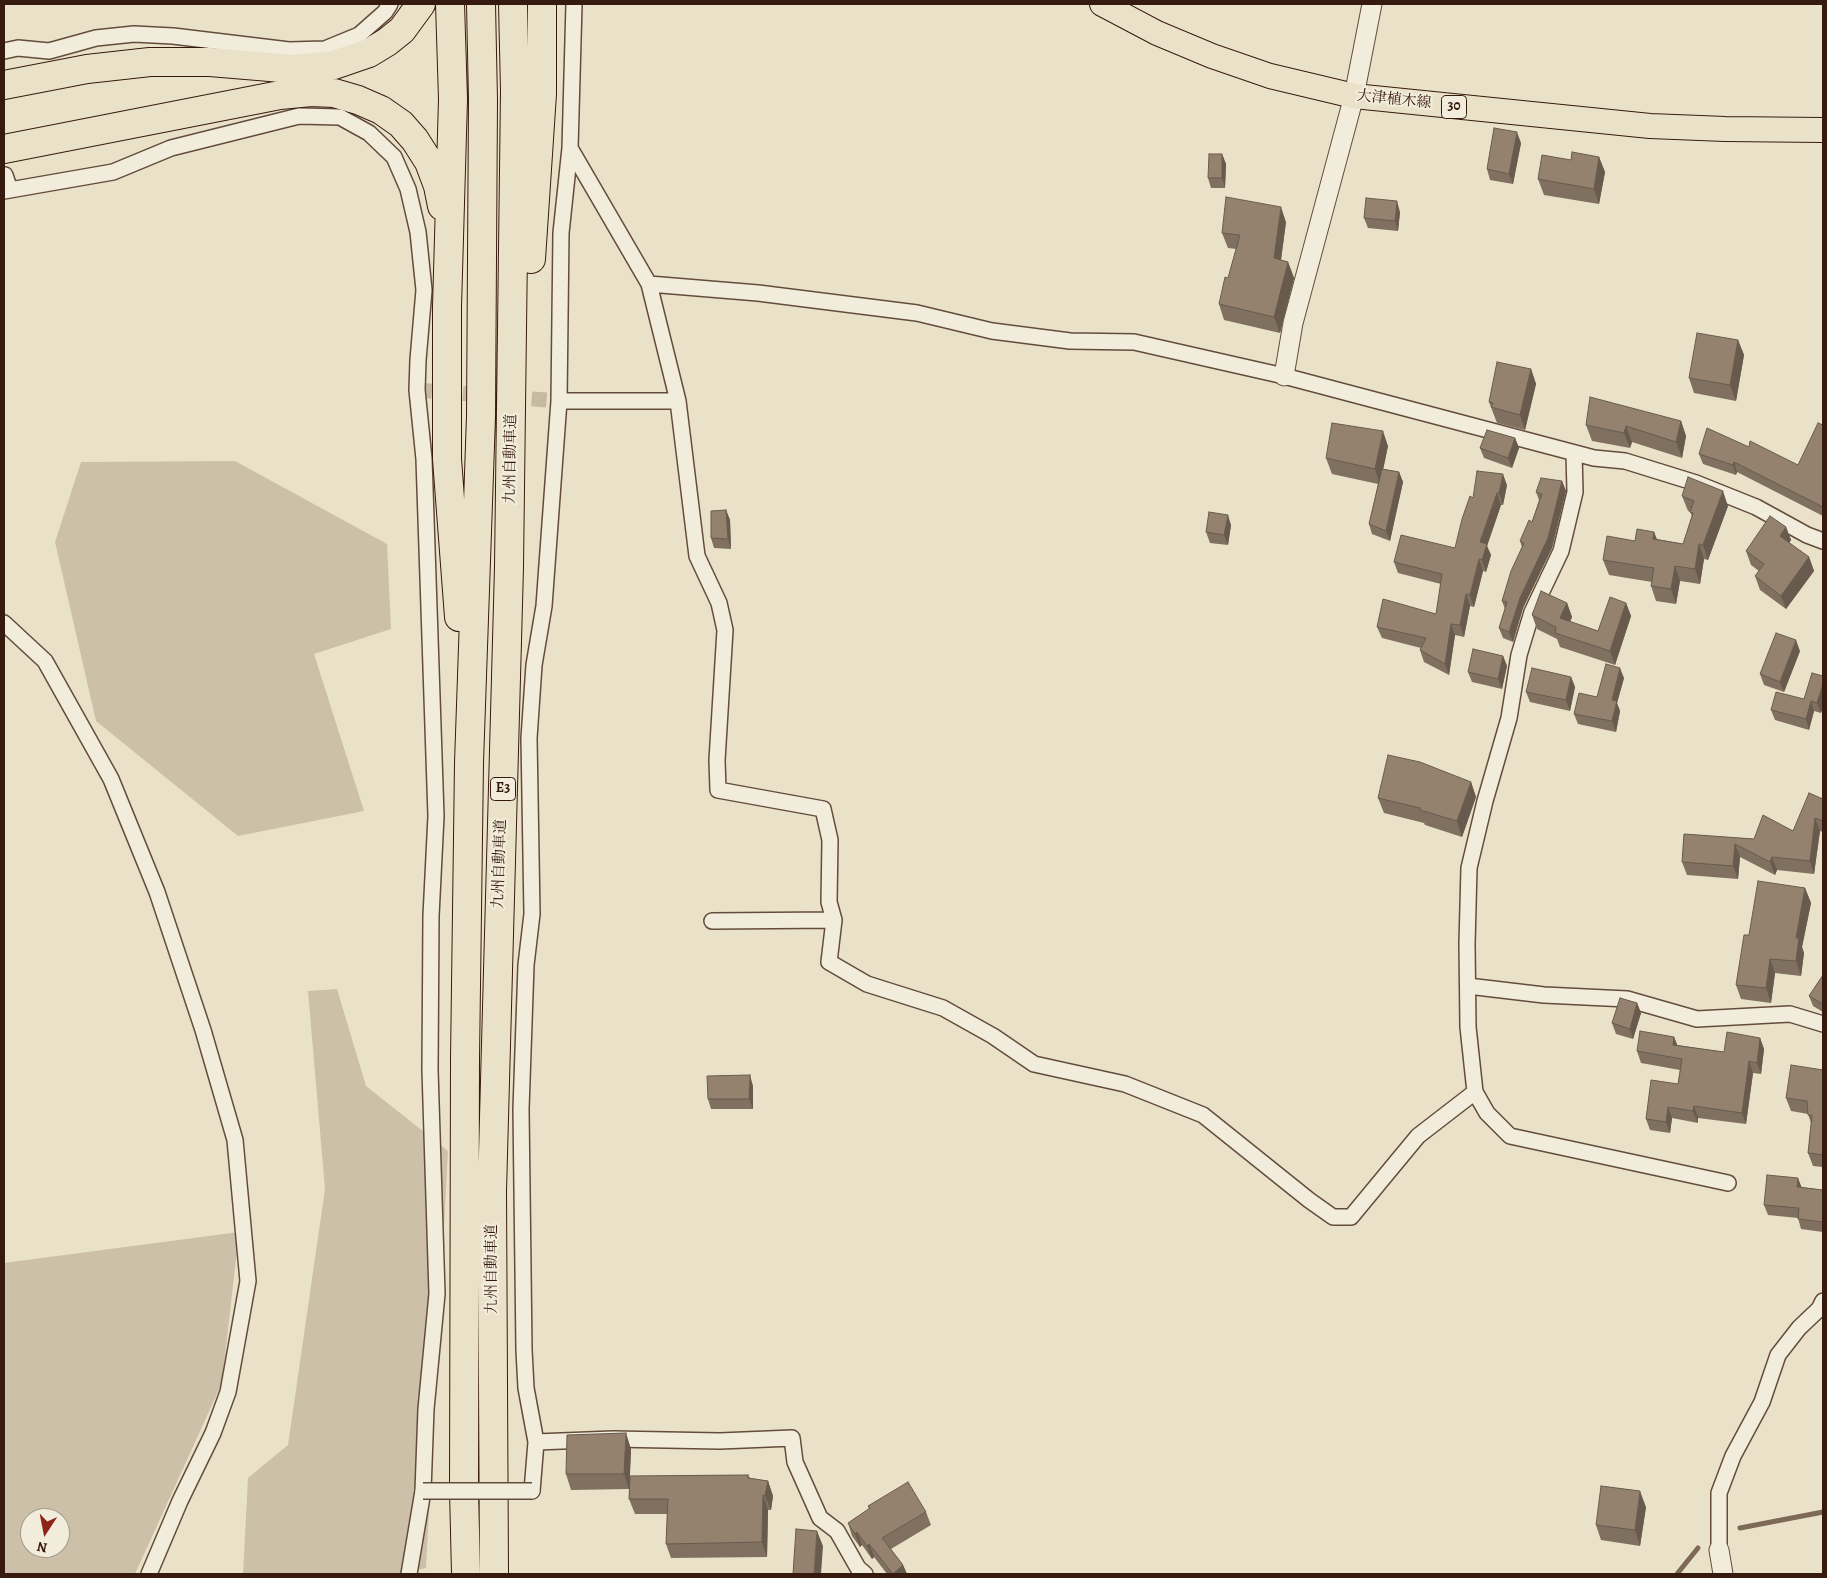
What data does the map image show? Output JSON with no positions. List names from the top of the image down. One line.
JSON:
{"streets":{"highway":["九州自動車道","E3"],"main road":["大津植木線","30"]},"north":"bottom"}
